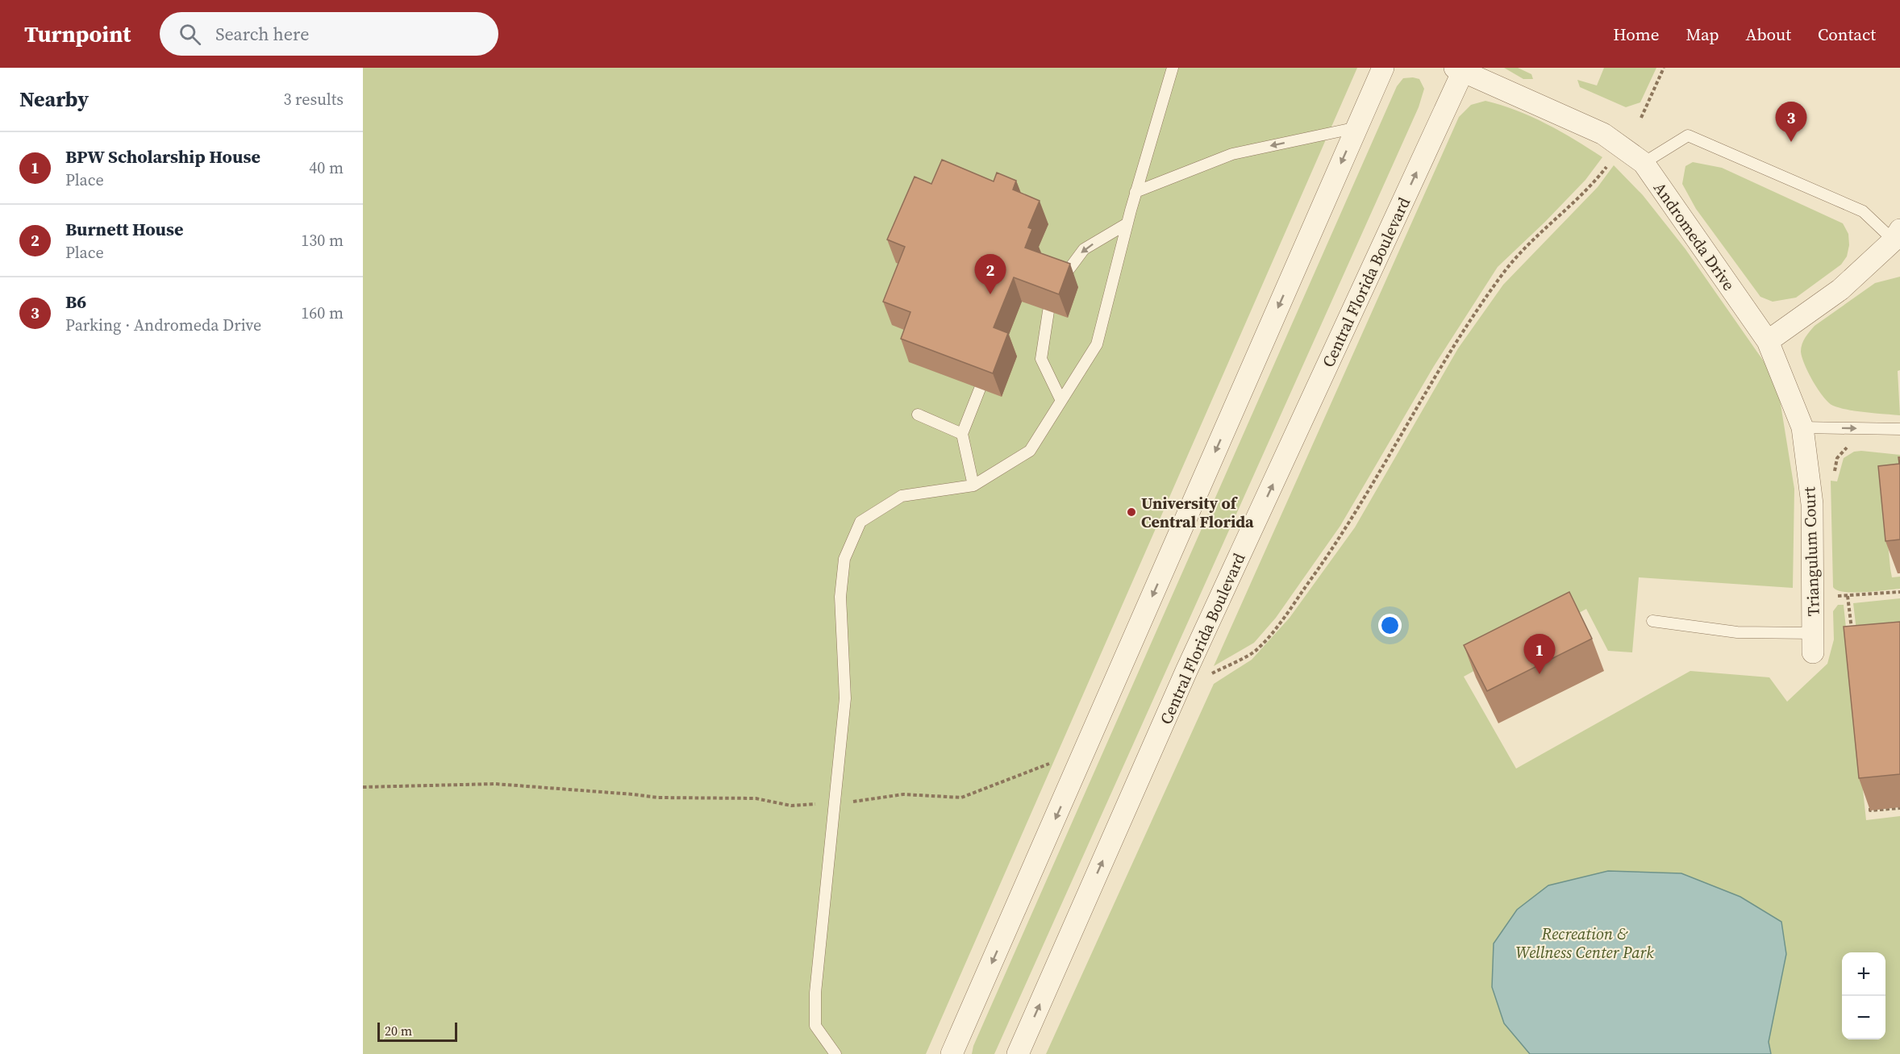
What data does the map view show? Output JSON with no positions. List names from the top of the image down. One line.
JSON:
{"streets":{"street":["Andromeda Drive","Central Florida Boulevard","Triangulum Court"]},"crossings":[["Andromeda Drive","Central Florida Boulevard"],["Andromeda Drive","Triangulum Court"]],"parks":["Recreation & Wellness Center Park"],"places":["University of Central Florida"],"scale_bar":"20 m","page":{"header":"Turnpoint","search":"Search here","nav":["Home","Map","About","Contact"],"heading":["Nearby","3 results"],"pins":["3","2","1"],"list":[{"mark":"1","name":"BPW Scholarship House","note":"Place","value":"40 m"},{"mark":"2","name":"Burnett House","note":"Place","value":"130 m"},{"mark":"3","name":"B6","note":"Parking · Andromeda Drive","value":"160 m"}],"map_buttons":["+","−"],"scale":"20 m"}}
